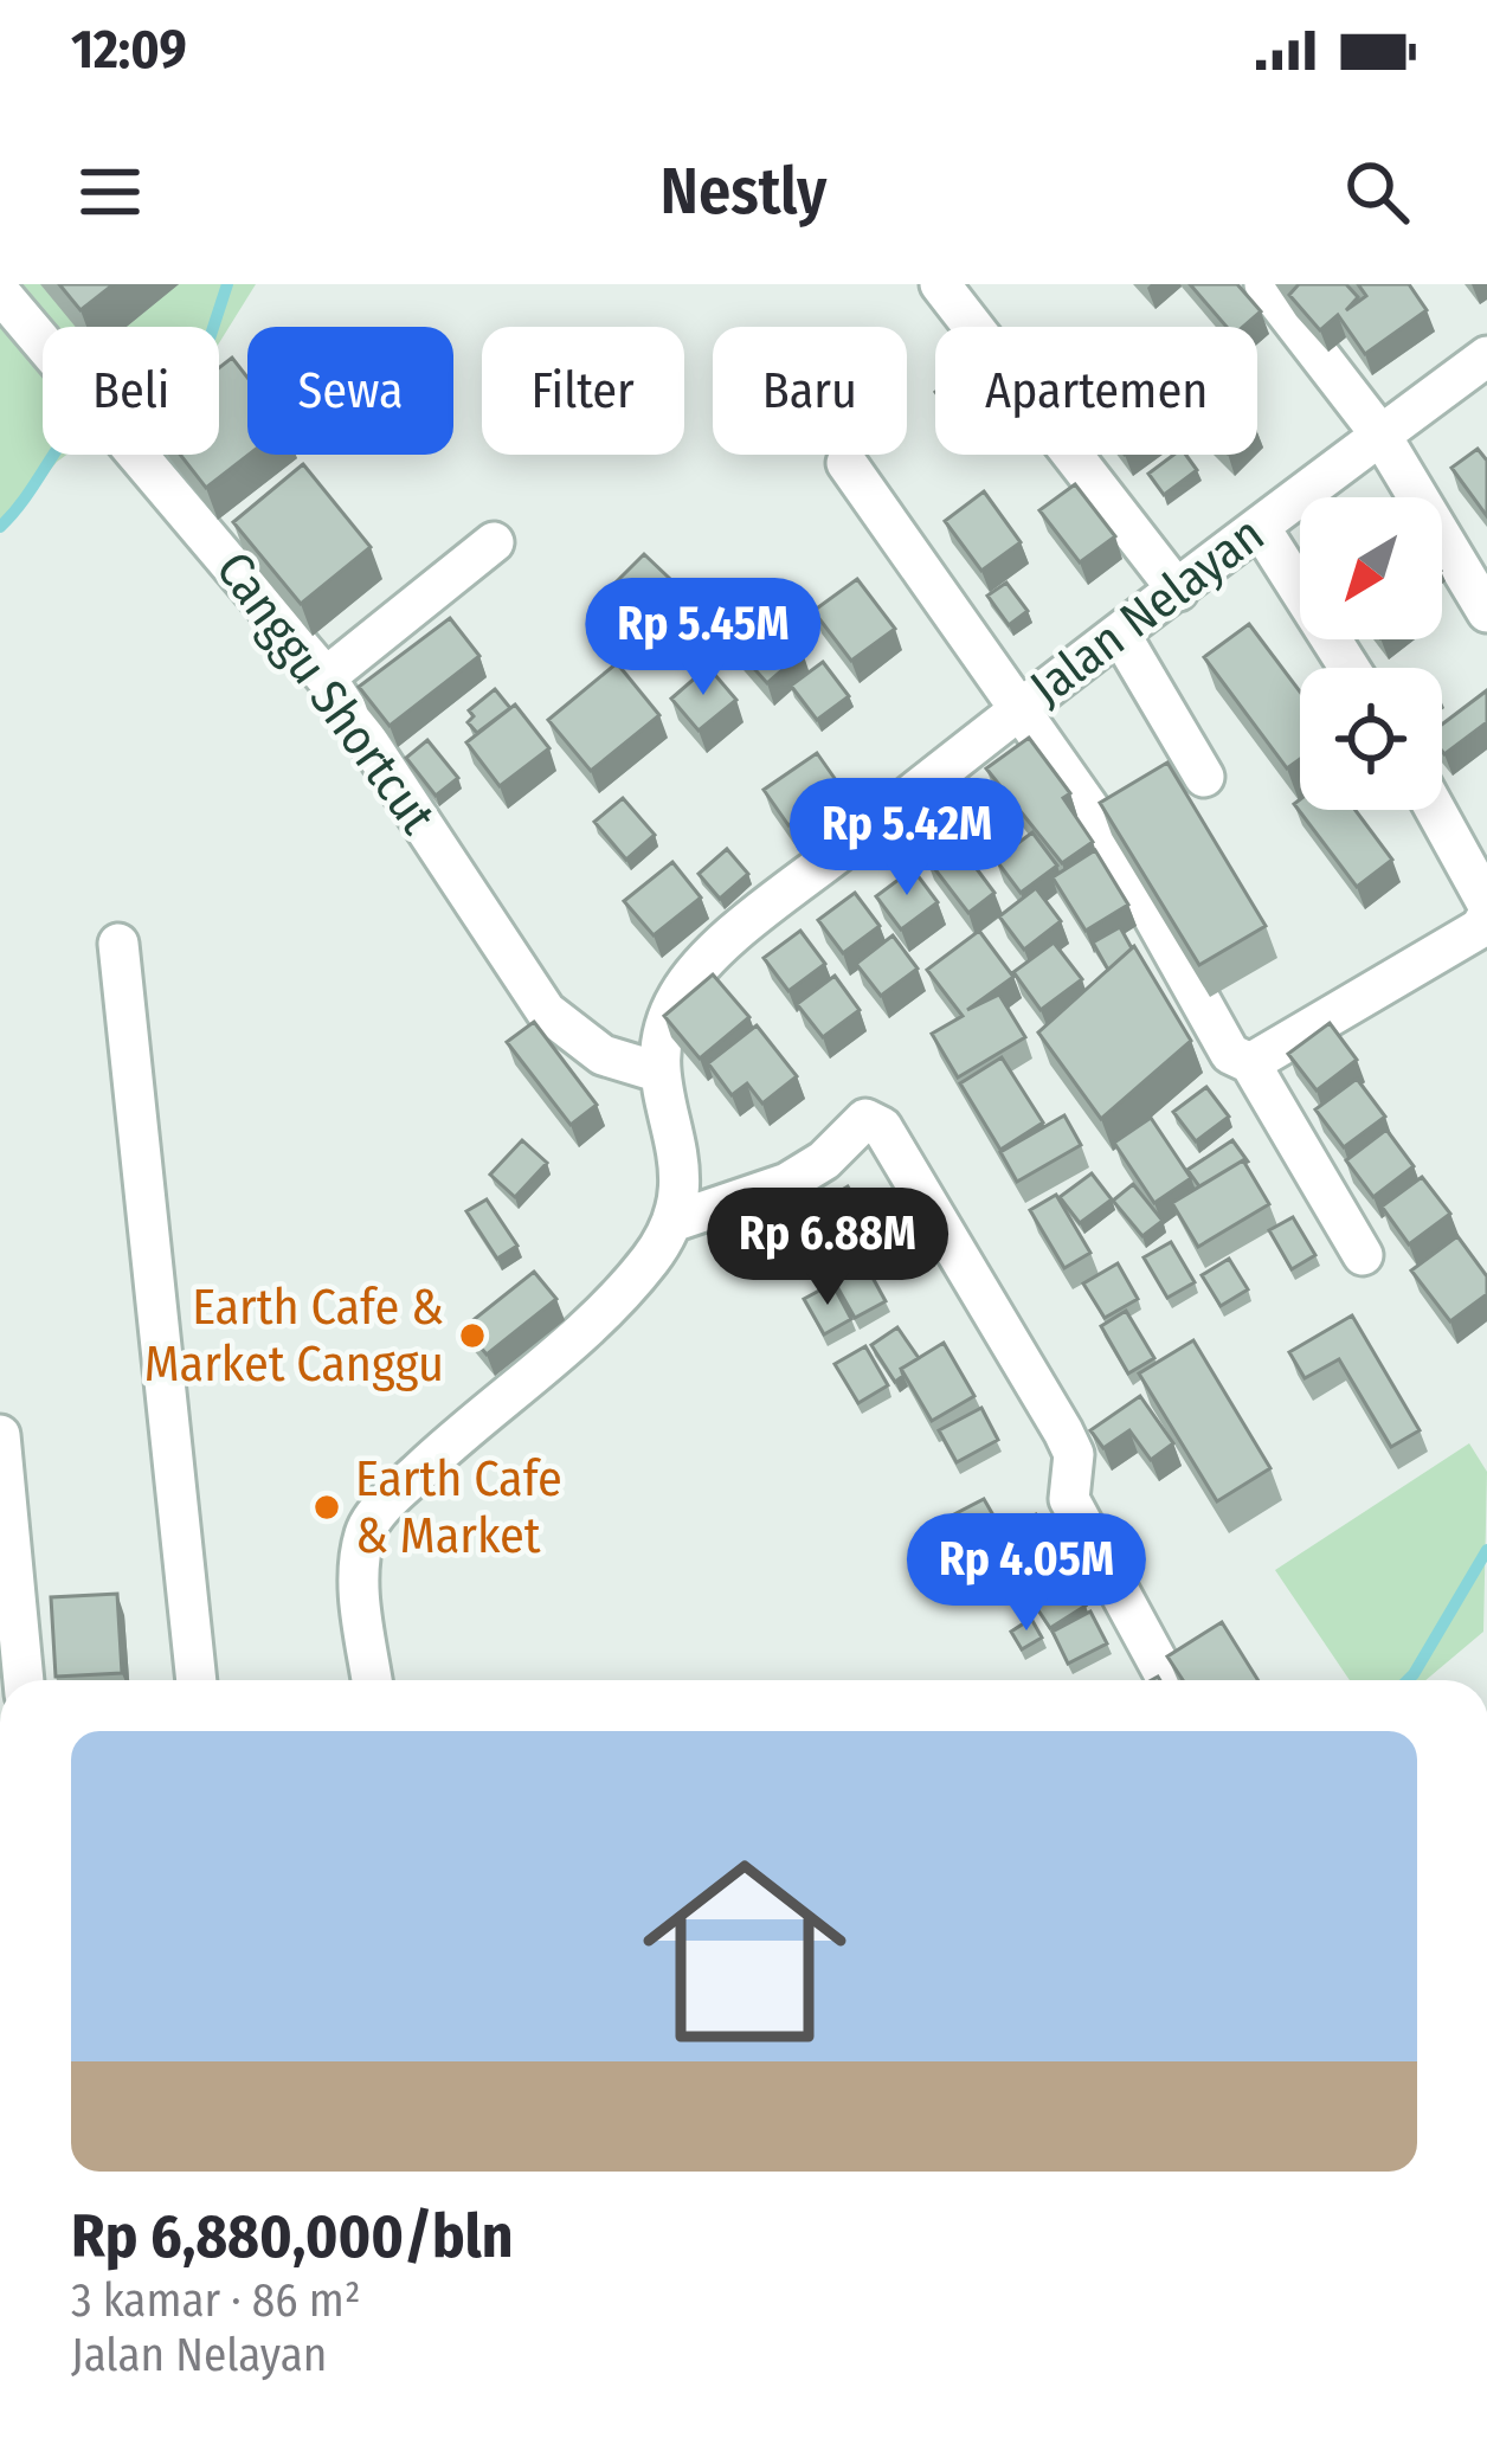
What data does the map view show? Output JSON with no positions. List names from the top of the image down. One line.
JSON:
{"streets":{"street":["Jalan Nelayan","Canggu Shortcut"]},"crossings":[["Jalan Nelayan","Canggu Shortcut"]],"places":["Earth Cafe & Market Canggu","Earth Cafe & Market"],"north":"bottom left","page":{"status":"12:09","header":"Nestly","chip":["Beli","Sewa","Filter","Baru","Apartemen"],"price":["Rp 5.45M","Rp 5.42M","Rp 6.88M","Rp 4.05M"],"list":[{"name":"Rp 6,880,000/bln","note":"3 kamar · 86 m² · Jalan Nelayan"}]}}
